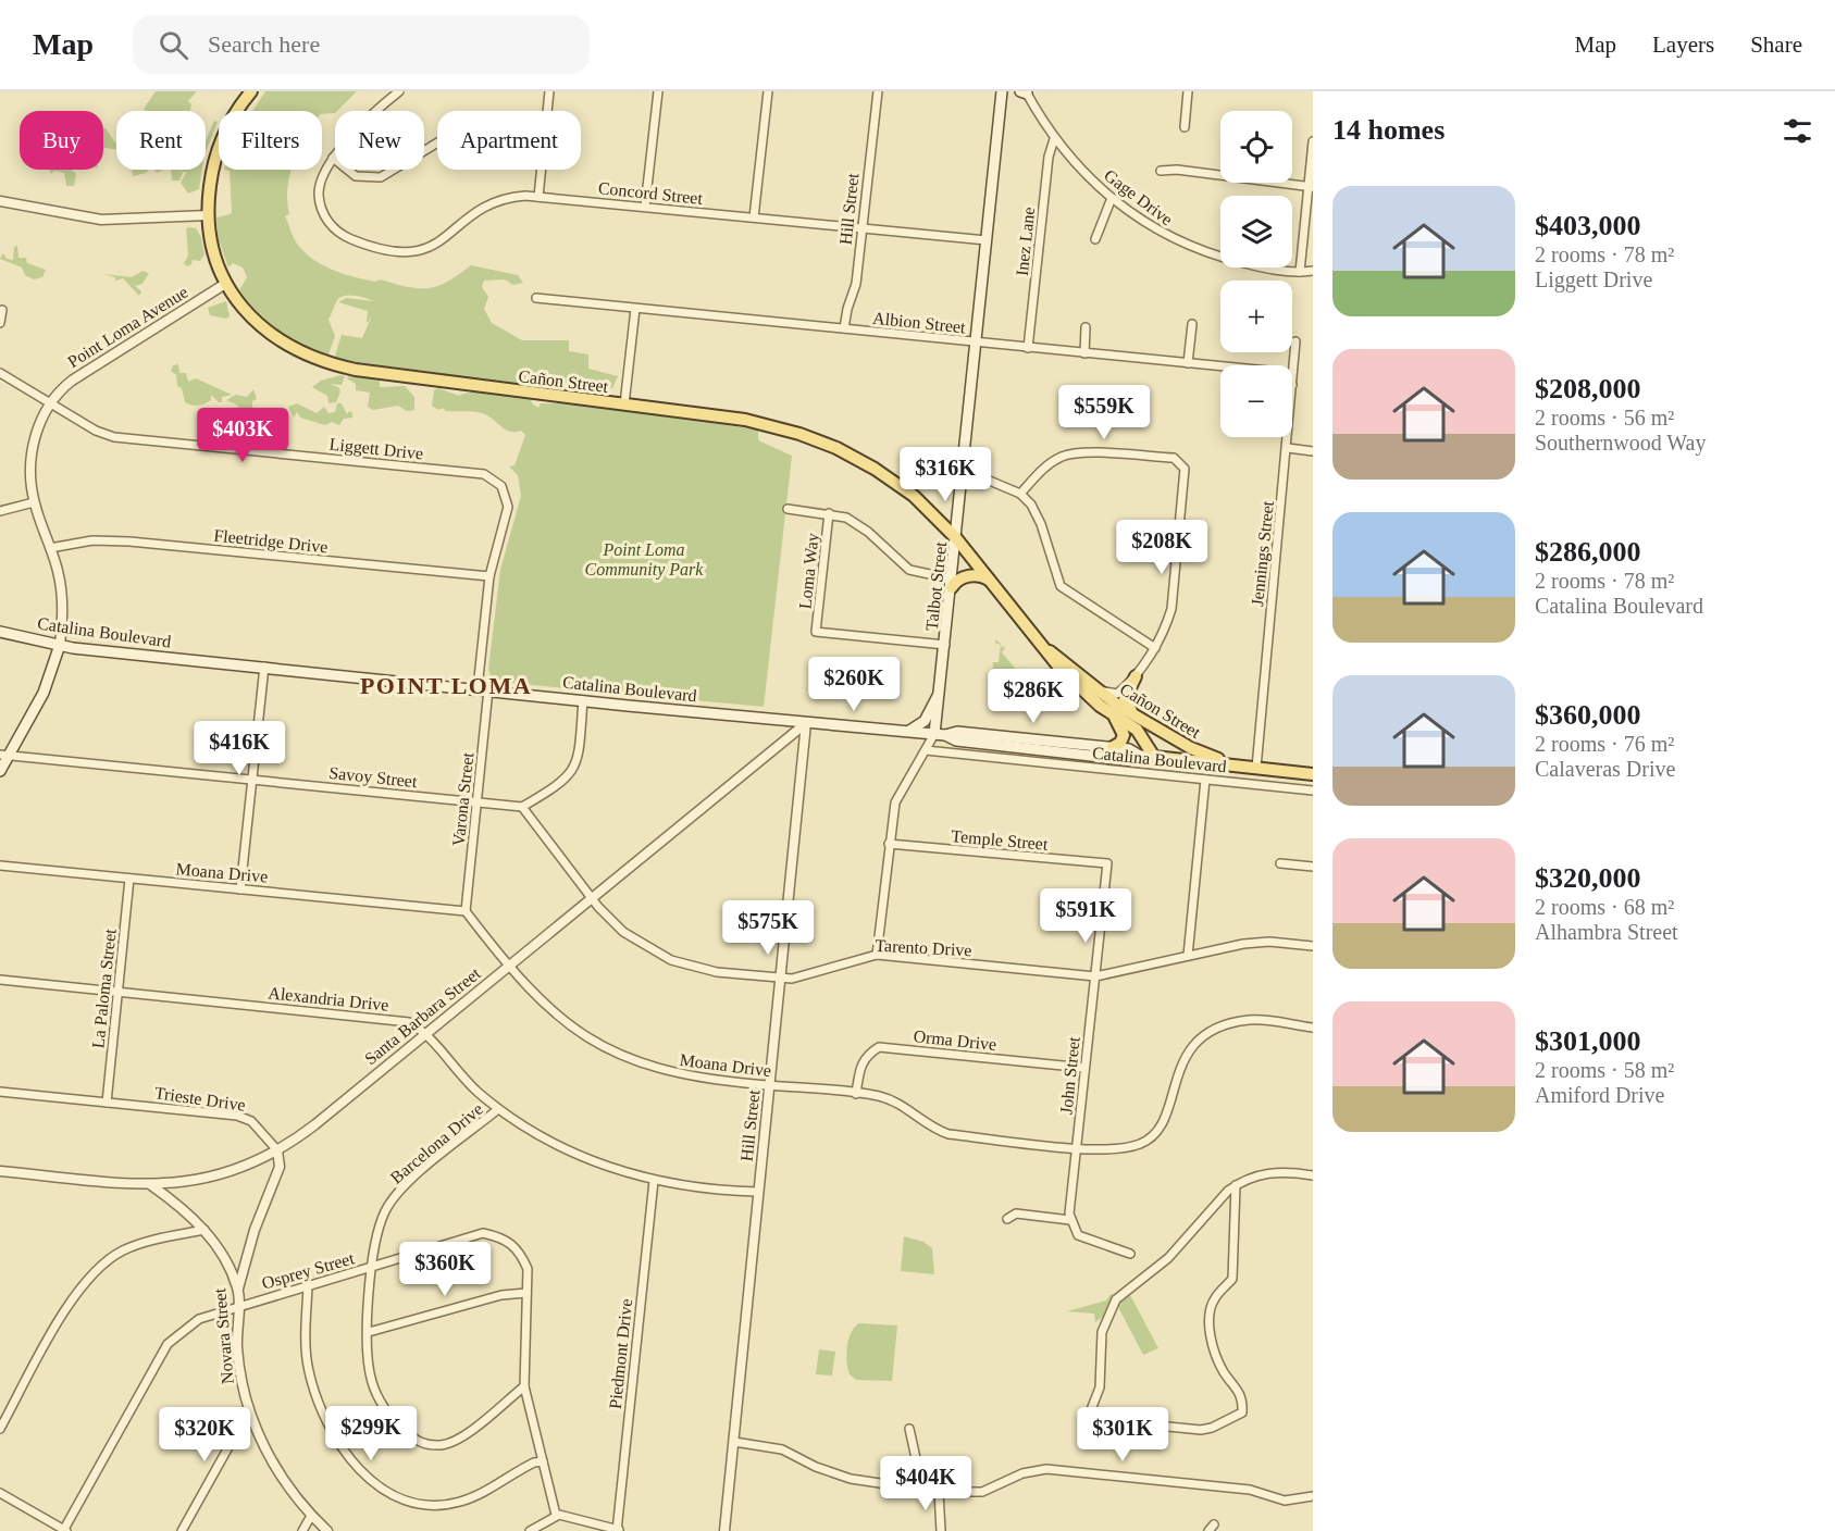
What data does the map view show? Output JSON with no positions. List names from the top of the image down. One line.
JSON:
{"streets":{"main road":["Point Loma Avenue","Cañon Street","Talbot Street","Catalina Boulevard"],"street":["Concord Street","Gage Drive","Hill Street","Inez Lane","Albion Street","Liggett Drive","Fleetridge Drive","Jennings Street","Loma Way","Savoy Street","Varona Street","Temple Street","Moana Drive","Tarento Drive","La Paloma Street","Alexandria Drive","Santa Barbara Street","Orma Drive","John Street","Trieste Drive","Barcelona Drive","Osprey Street","Novara Street","Piedmont Drive"]},"crossings":[["Concord Street","Hill Street"],["Concord Street","Talbot Street"],["Gage Drive","Inez Lane"],["Hill Street","Albion Street"],["Hill Street","Catalina Boulevard"],["Hill Street","Moana Drive"],["Hill Street","Tarento Drive"],["Hill Street","Alexandria Drive"],["Hill Street","Santa Barbara Street"],["Inez Lane","Albion Street"],["Albion Street","Talbot Street"],["Point Loma Avenue","Cañon Street"],["Point Loma Avenue","Liggett Drive"],["Point Loma Avenue","Fleetridge Drive"],["Point Loma Avenue","Catalina Boulevard"],["Point Loma Avenue","Savoy Street"],["Cañon Street","Talbot Street"],["Cañon Street","Catalina Boulevard"],["Liggett Drive","Fleetridge Drive"],["Jennings Street","Catalina Boulevard"],["Loma Way","Talbot Street"],["Talbot Street","Catalina Boulevard"],["Talbot Street","Temple Street"],["Talbot Street","Tarento Drive"],["Catalina Boulevard","Varona Street"],["Catalina Boulevard","Santa Barbara Street"],["Savoy Street","Varona Street"],["Savoy Street","Tarento Drive"],["Varona Street","Moana Drive"],["Temple Street","John Street"],["Moana Drive","La Paloma Street"],["Moana Drive","Santa Barbara Street"],["Moana Drive","Orma Drive"],["Moana Drive","John Street"],["Tarento Drive","Santa Barbara Street"],["Tarento Drive","John Street"],["La Paloma Street","Alexandria Drive"],["La Paloma Street","Trieste Drive"],["Alexandria Drive","Santa Barbara Street"],["Alexandria Drive","Barcelona Drive"],["Alexandria Drive","Piedmont Drive"],["Santa Barbara Street","Trieste Drive"],["Santa Barbara Street","Novara Street"],["Orma Drive","John Street"],["Barcelona Drive","Osprey Street"],["Osprey Street","Novara Street"]],"districts":["POINT LOMA"],"parks":["Point Loma Community Park"],"page":{"header":"Map","search":"Search here","nav":["Map","Layers","Share"],"heading":"14 homes","map_buttons":["+","−"],"chip":["Buy","Rent","Filters","New","Apartment"],"list":[{"name":"$403,000","note":"2 rooms · 78 m² · Liggett Drive"},{"name":"$208,000","note":"2 rooms · 56 m² · Southernwood Way"},{"name":"$286,000","note":"2 rooms · 78 m² · Catalina Boulevard"},{"name":"$360,000","note":"2 rooms · 76 m² · Calaveras Drive"},{"name":"$320,000","note":"2 rooms · 68 m² · Alhambra Street"},{"name":"$301,000","note":"2 rooms · 58 m² · Amiford Drive"}],"price":["$559K","$403K","$316K","$208K","$260K","$286K","$416K","$591K","$575K","$360K","$299K","$320K","$301K","$404K"]}}
